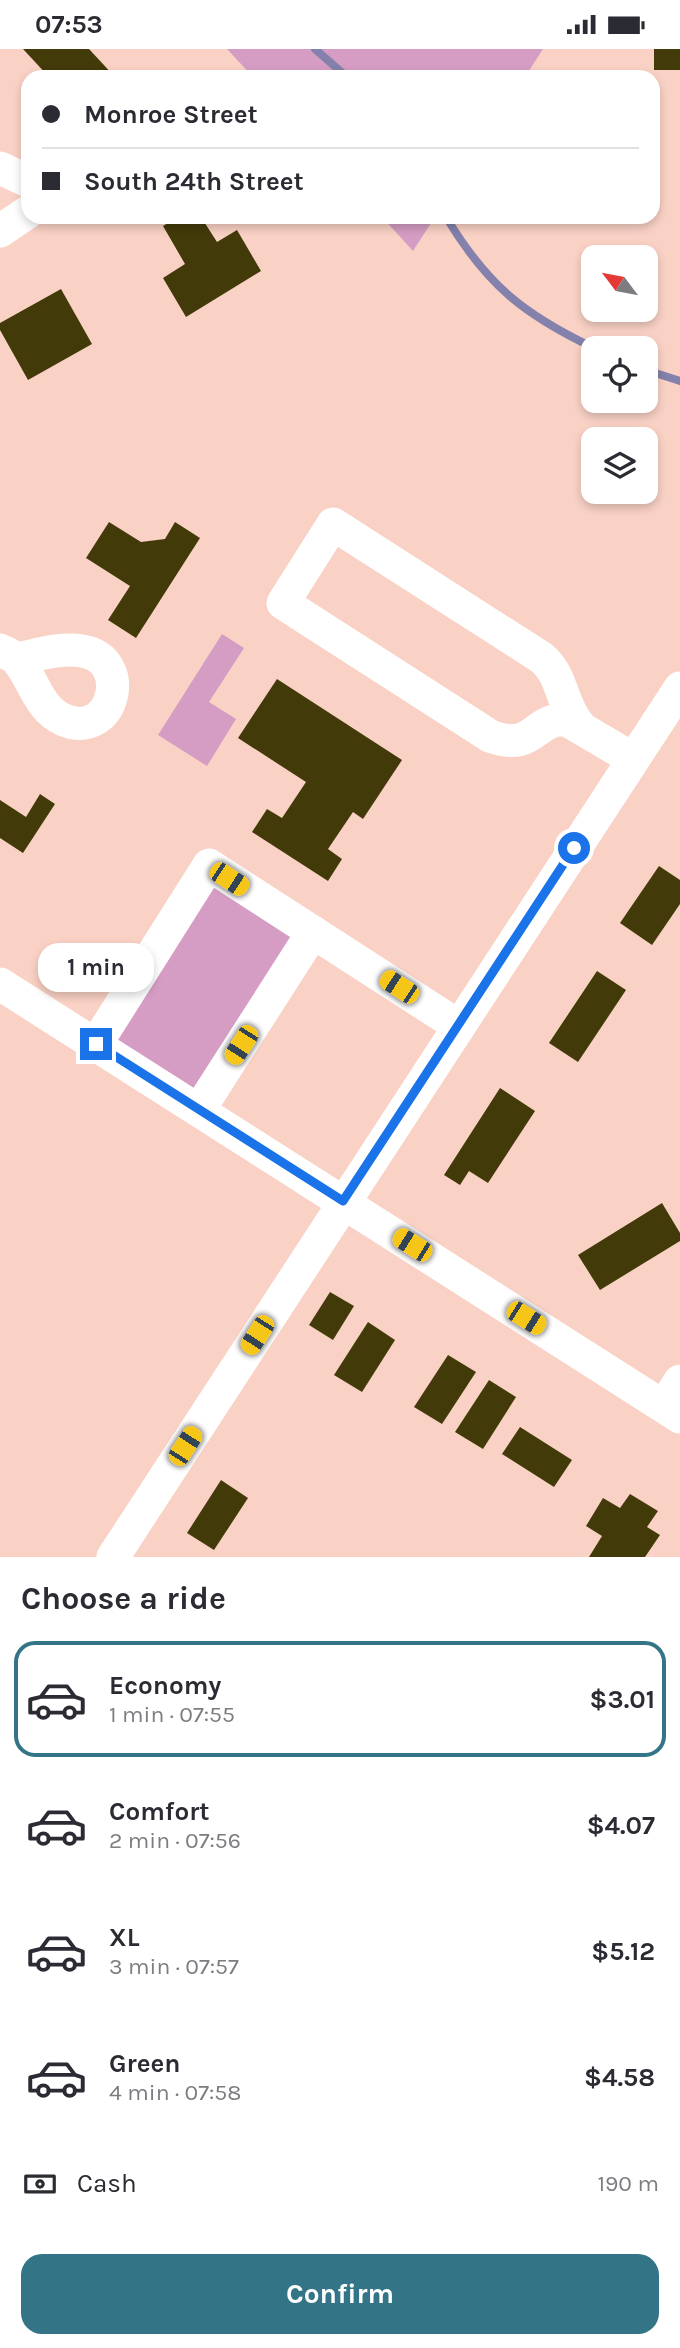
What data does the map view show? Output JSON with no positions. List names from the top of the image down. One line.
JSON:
{"north":"top left","page":{"status":"07:53","banner":["Monroe Street","South 24th Street"],"bubble":"1 min","heading":"Choose a ride","list":[{"name":"Economy","note":"1 min · 07:55","value":"$3.01"},{"name":"Comfort","note":"2 min · 07:56","value":"$4.07"},{"name":"XL","note":"3 min · 07:57","value":"$5.12"},{"name":"Green","note":"4 min · 07:58","value":"$4.58"}],"pay":["Cash","190 m"],"buttons":"Confirm"}}
